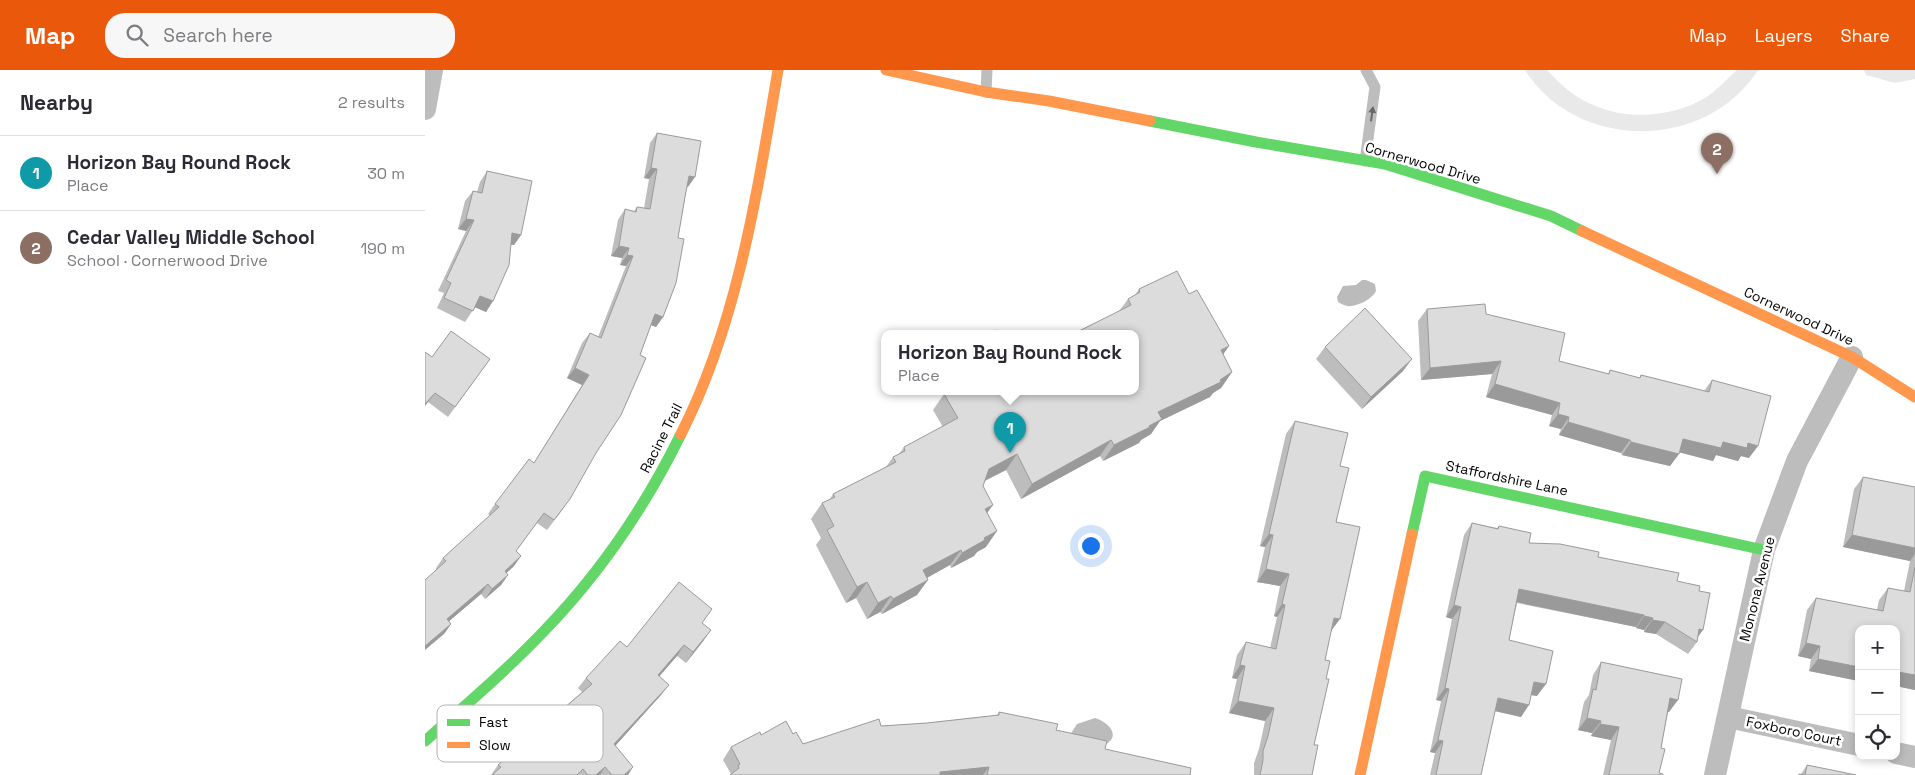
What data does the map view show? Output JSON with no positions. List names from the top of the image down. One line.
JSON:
{"streets":{"street":["Cornerwood Drive","Racine Trail","Staffordshire Lane","Monona Avenue","Foxboro Court"]},"crossings":[["Cornerwood Drive","Monona Avenue"],["Staffordshire Lane","Monona Avenue"],["Monona Avenue","Foxboro Court"]],"legend":["Fast","Slow"],"page":{"header":"Map","search":"Search here","nav":["Map","Layers","Share"],"heading":["Nearby","2 results"],"pins":["2","1"],"list":[{"mark":"1","name":"Horizon Bay Round Rock","note":"Place","value":"30 m"},{"mark":"2","name":"Cedar Valley Middle School","note":"School · Cornerwood Drive","value":"190 m"}],"popup":["Horizon Bay Round Rock","Place"],"map_buttons":["+","−"]}}
